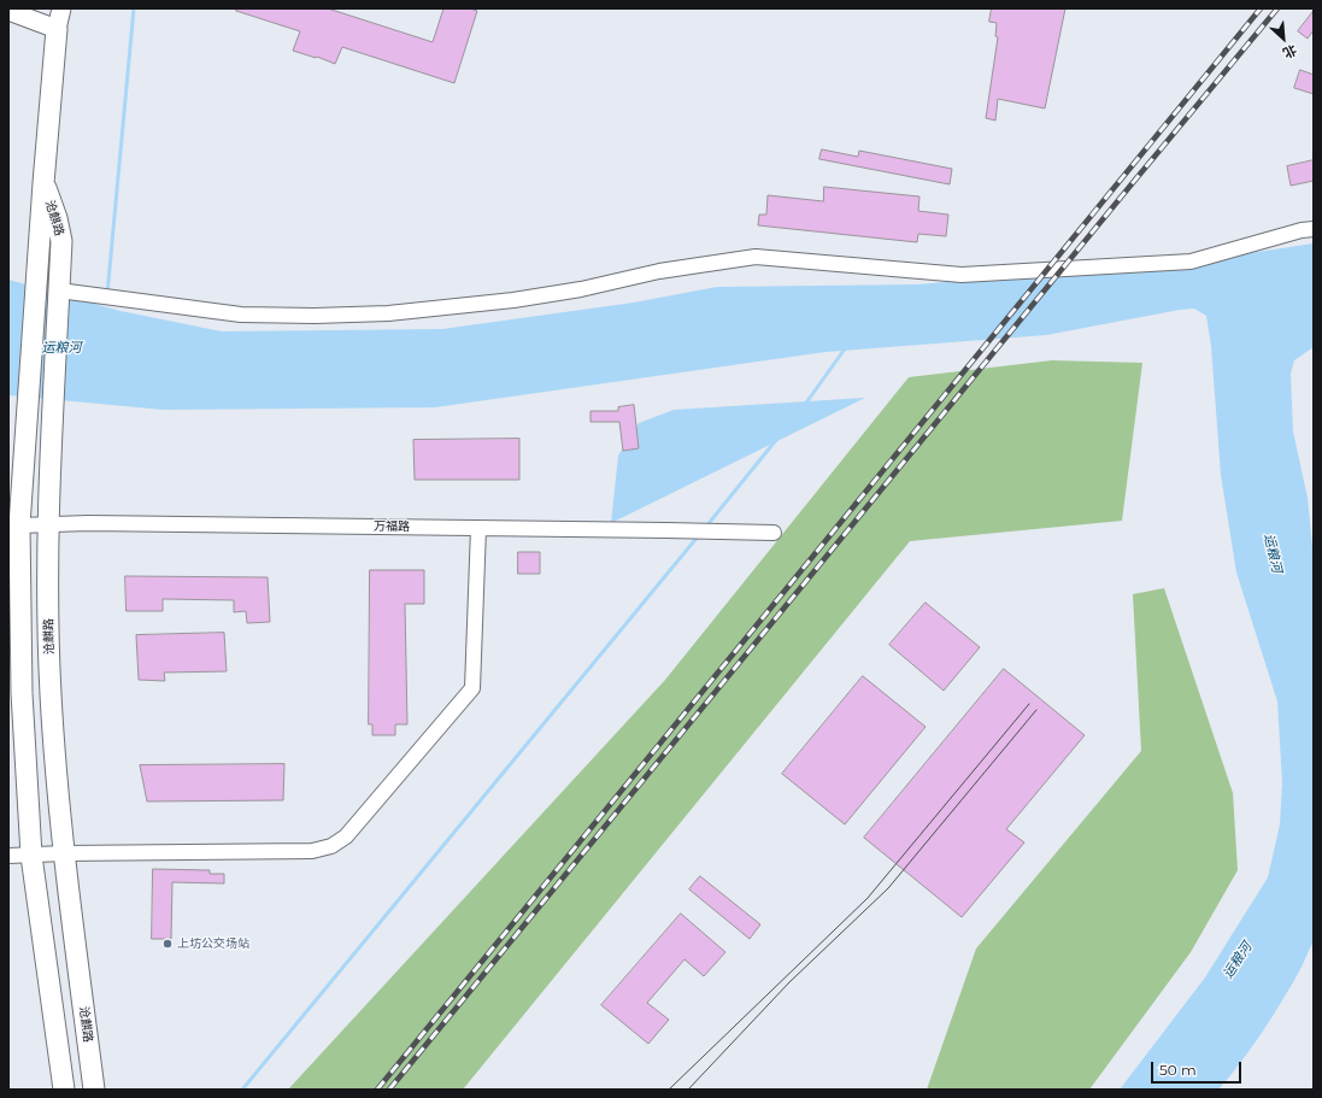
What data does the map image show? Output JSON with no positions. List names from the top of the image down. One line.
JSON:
{"streets":{"main road":["沧麒路"],"street":["万福路"]},"crossings":[["沧麒路","万福路"]],"water":["运粮河"],"places":["上坊公交场站"],"scale_bar":"50 m","north":"bottom right"}
